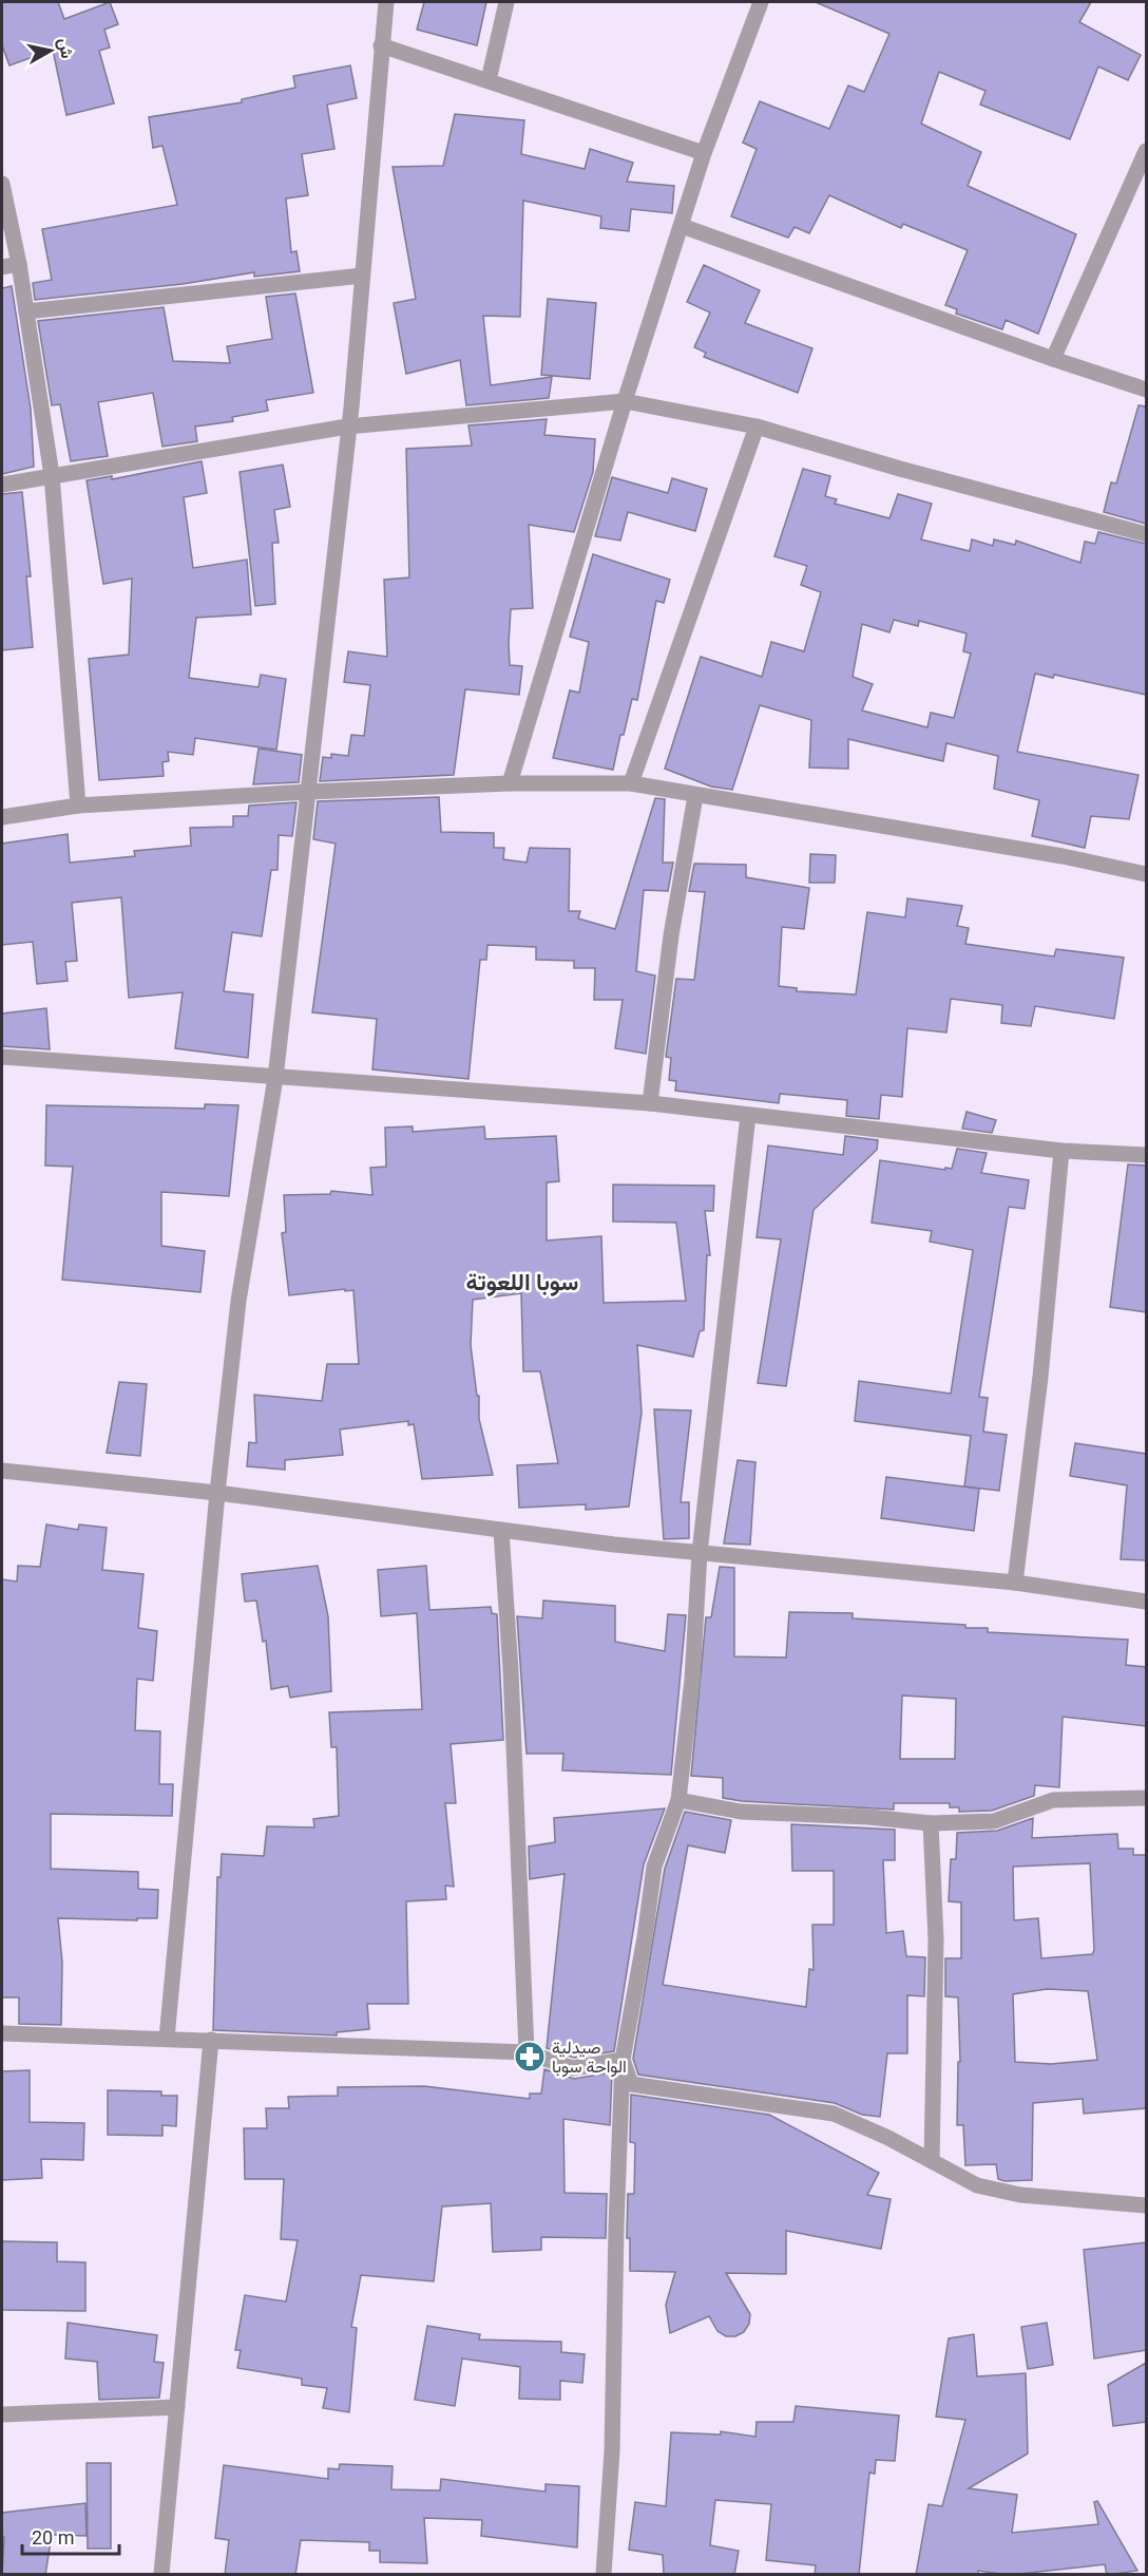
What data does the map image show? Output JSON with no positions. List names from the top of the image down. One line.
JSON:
{"districts":["سوبا اللعوتة"],"places":{"pharmacy":["صيدلية الواحة سوبا"]},"scale_bar":"20 m","north":"right"}
